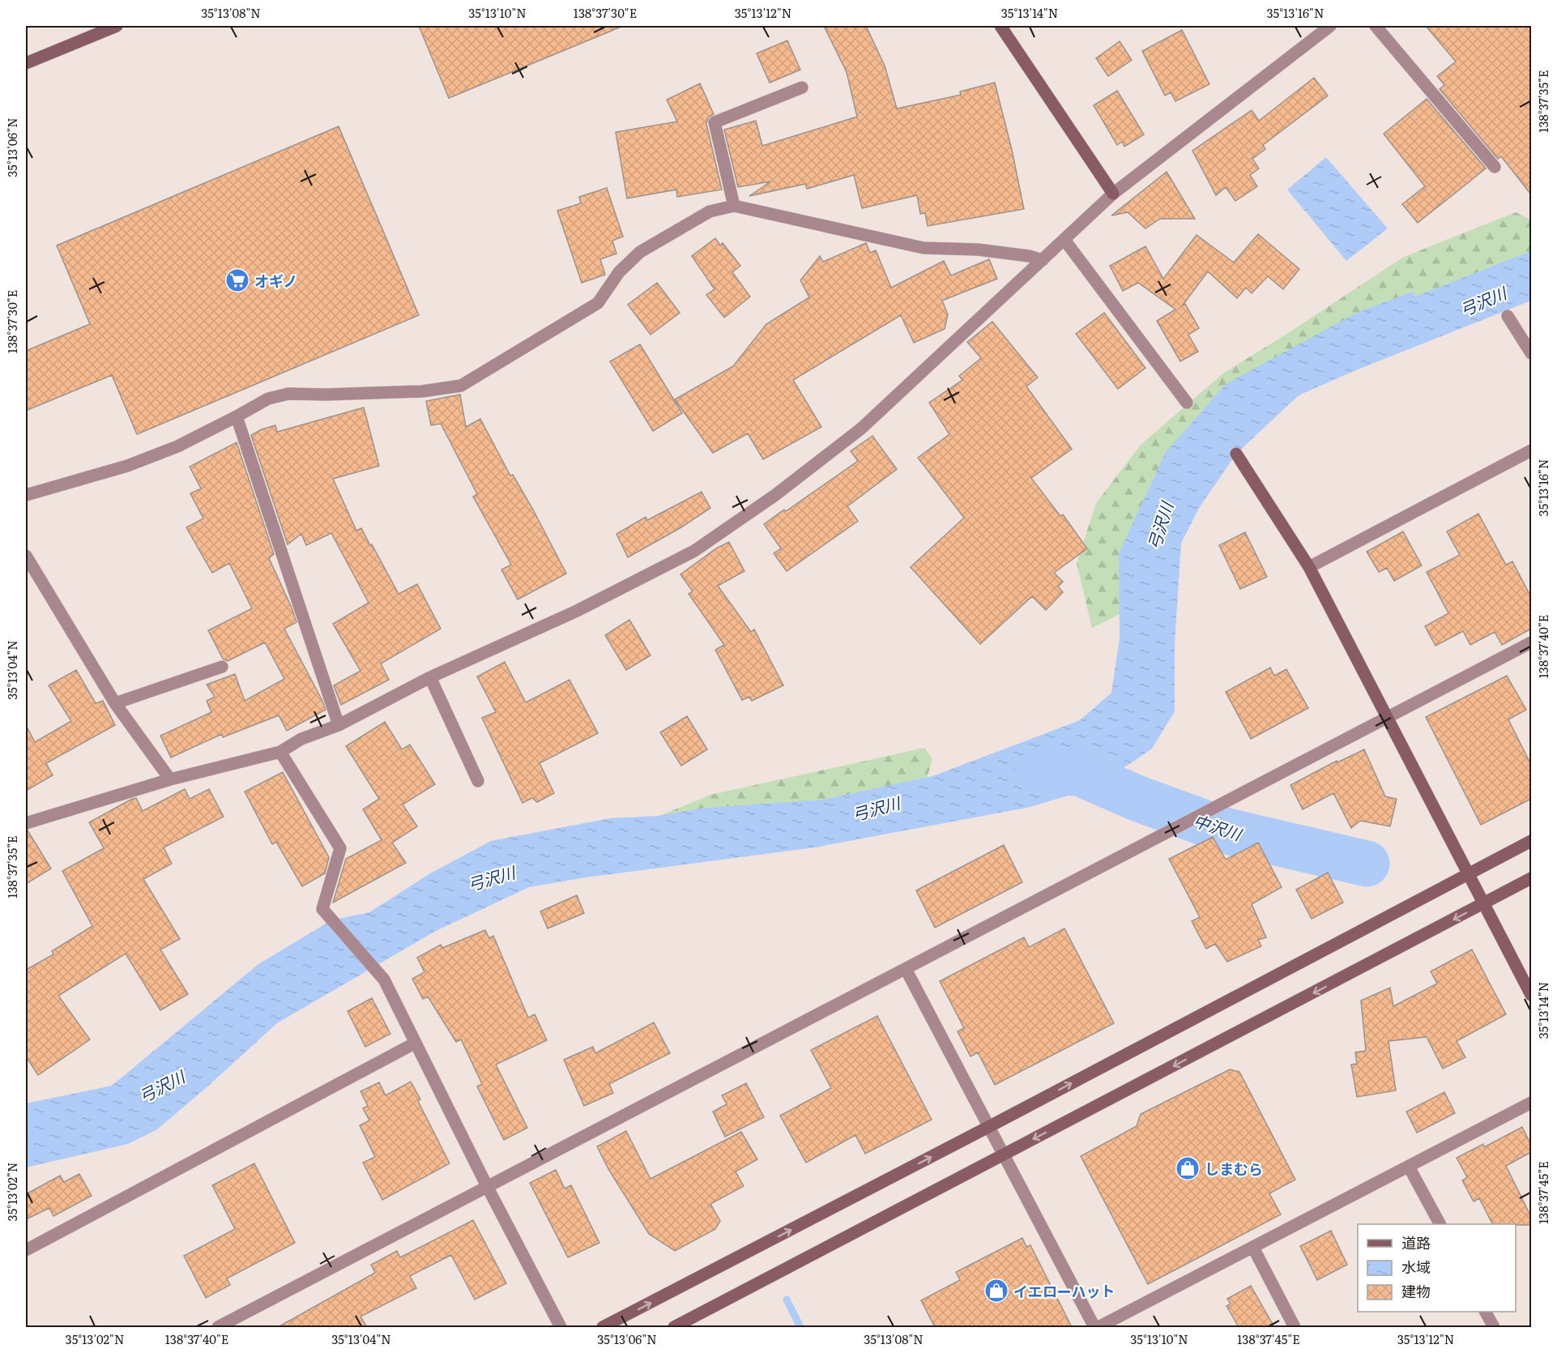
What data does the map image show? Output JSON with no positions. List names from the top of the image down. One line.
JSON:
{"water":["弓沢川","中沢川"],"places":{"supermarket":["オギノ"],"shop":["しまむら","イエローハット"]},"legend":["道路","水域","建物"],"coordinates":["35°13'08\"N","35°13'10\"N","138°37'30\"E","35°13'12\"N","35°13'14\"N","35°13'16\"N","138°37'35\"E","35°13'06\"N","138°37'40\"E","35°13'04\"N","35°13'02\"N","138°37'45\"E"]}
